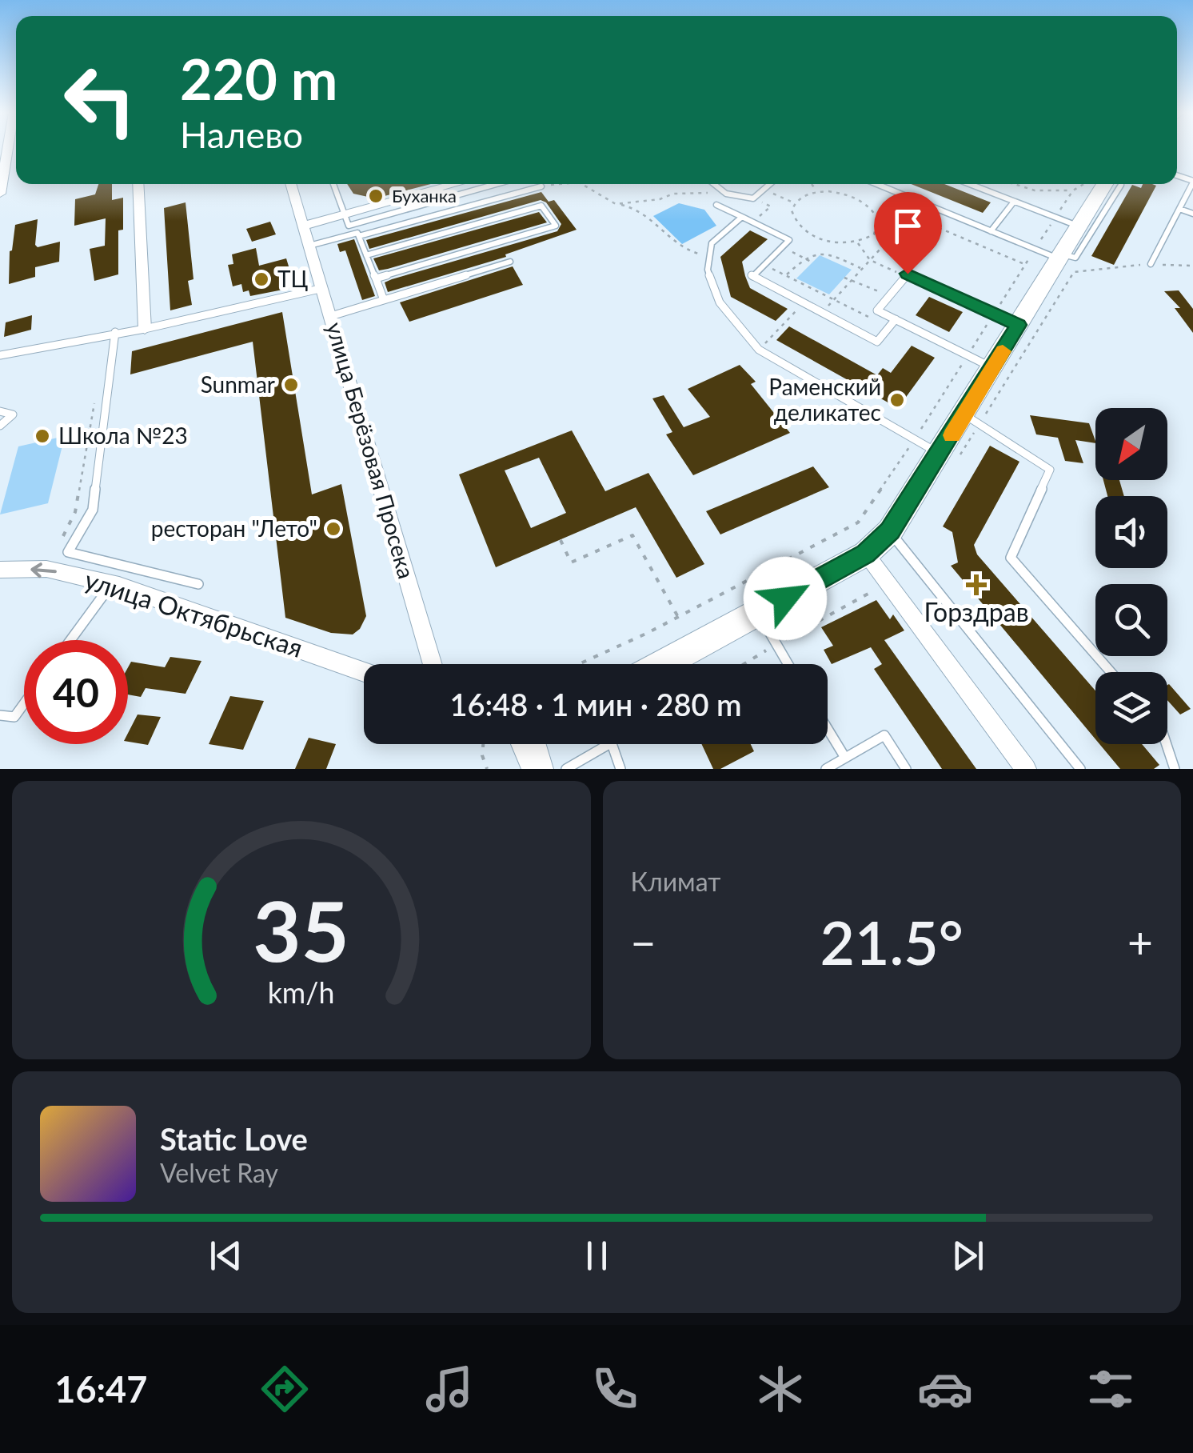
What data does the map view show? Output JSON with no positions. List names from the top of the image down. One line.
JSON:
{"streets":{"street":["улица Берёзовая Просека","улица Октябрьская"]},"places":{"other":["Буханка","ТЦ","Sunmar","Раменский деликатес","Школа №23","ресторан \"Лето\""],"health":["Горздрав"]},"north":"bottom left","page":{"turn":["220 m","Налево"],"limit":"40","trip":"16:48 · 1 мин · 280 m","tile":"Климат","heat":["−","21.5°","+"],"song":["Static Love","Velvet Ray"],"tabs":"16:47","gauge":["35","km/h"]}}
